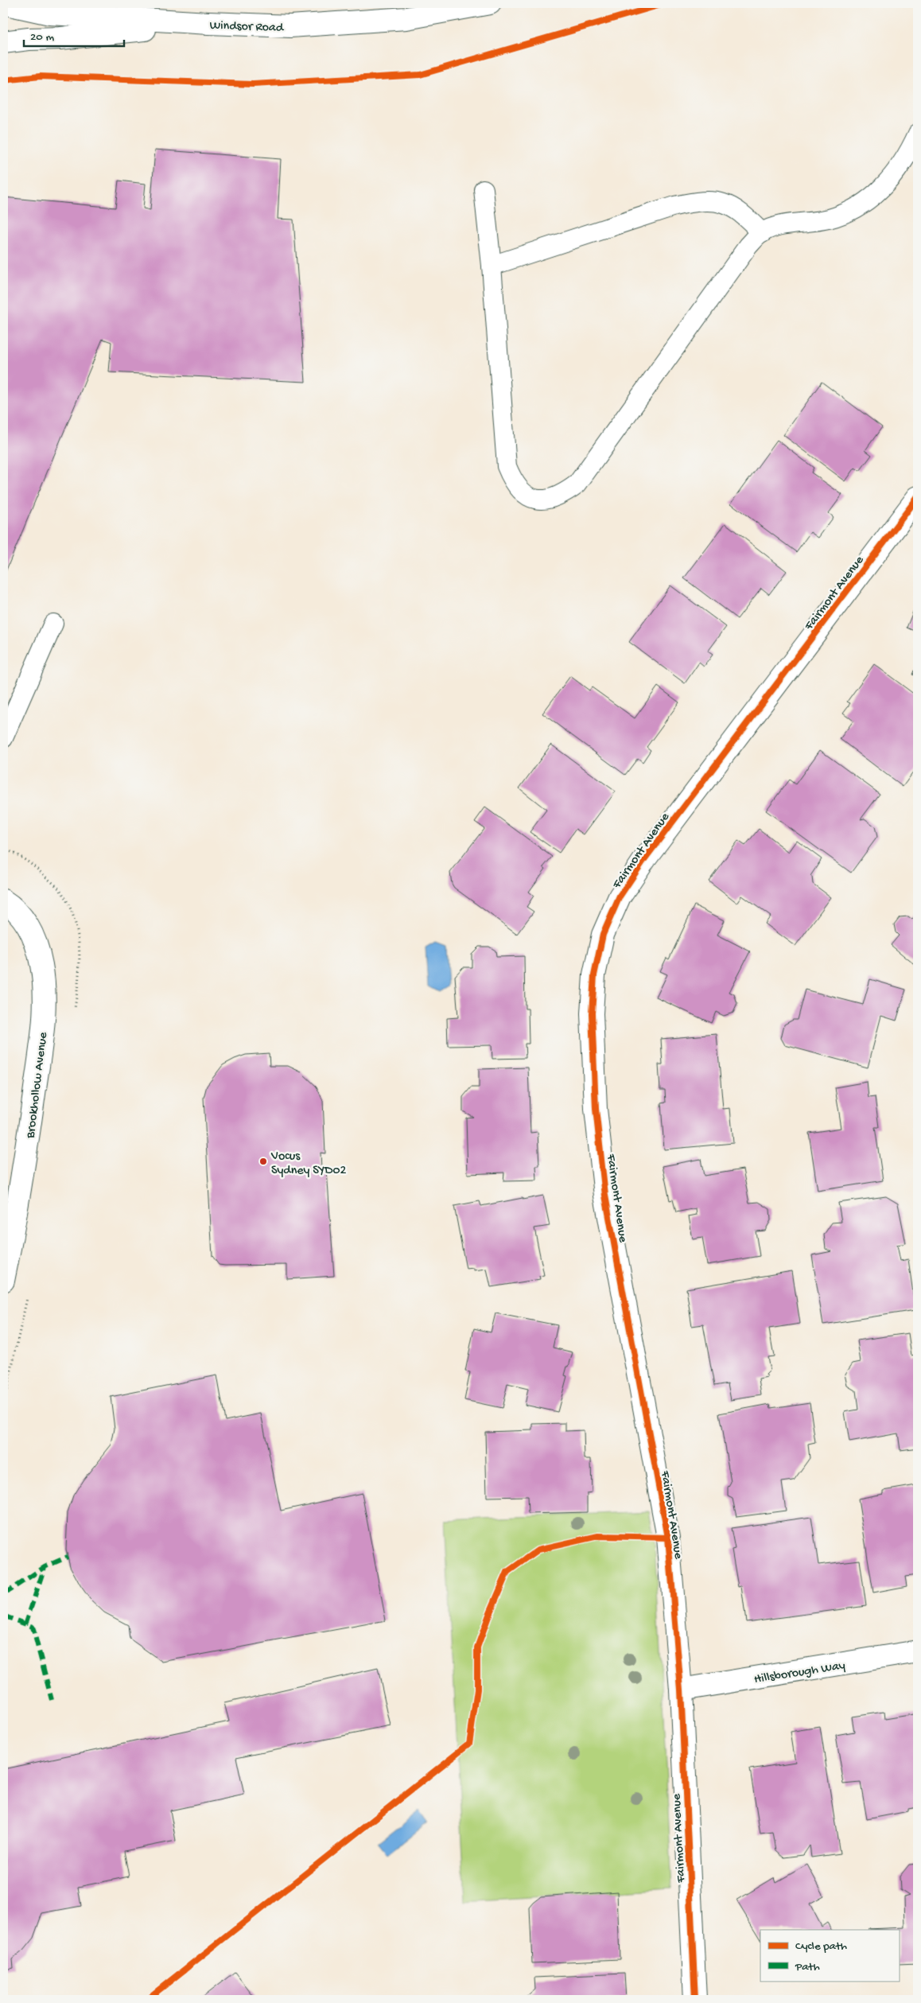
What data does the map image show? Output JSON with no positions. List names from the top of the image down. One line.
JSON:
{"streets":{"street":["Windsor Road","Fairmont Avenue","Brookhollow Avenue","Hillsborough Way"]},"crossings":[["Fairmont Avenue","Hillsborough Way"]],"places":["Vocus Sydney SYD02"],"legend":["Cycle path","Path"],"scale_bar":"20 m"}
